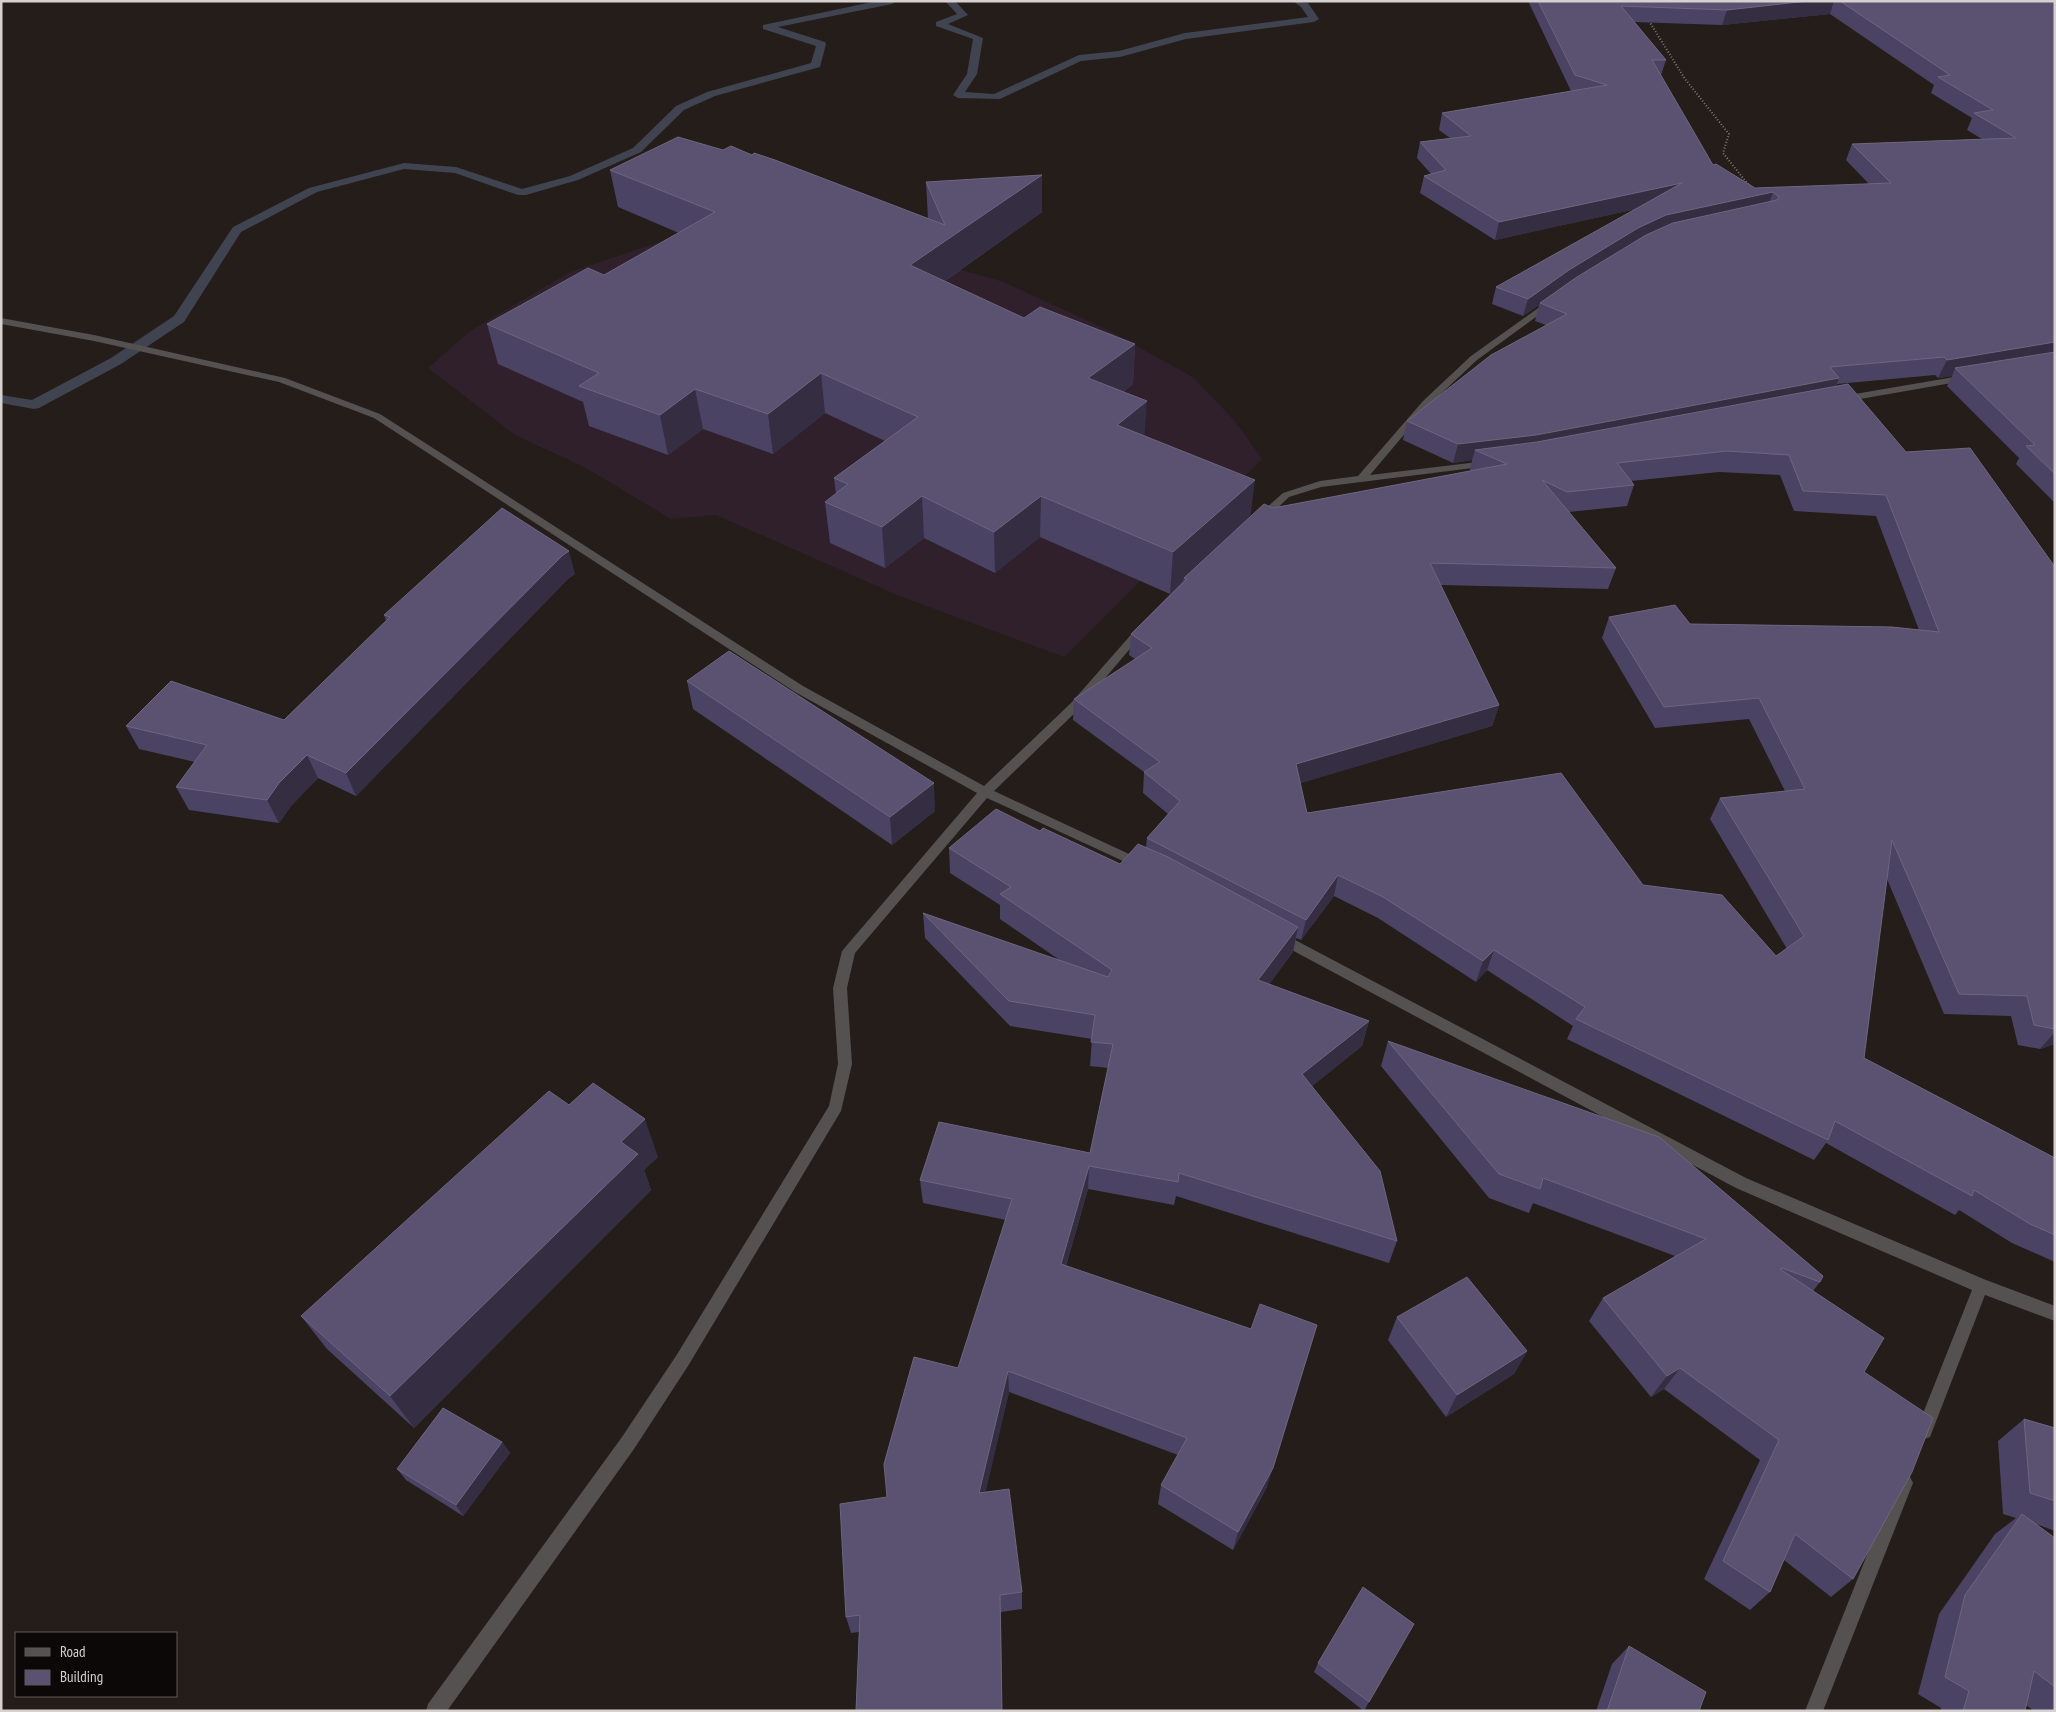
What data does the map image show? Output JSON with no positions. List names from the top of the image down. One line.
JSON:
{"legend":["Road","Building"]}
